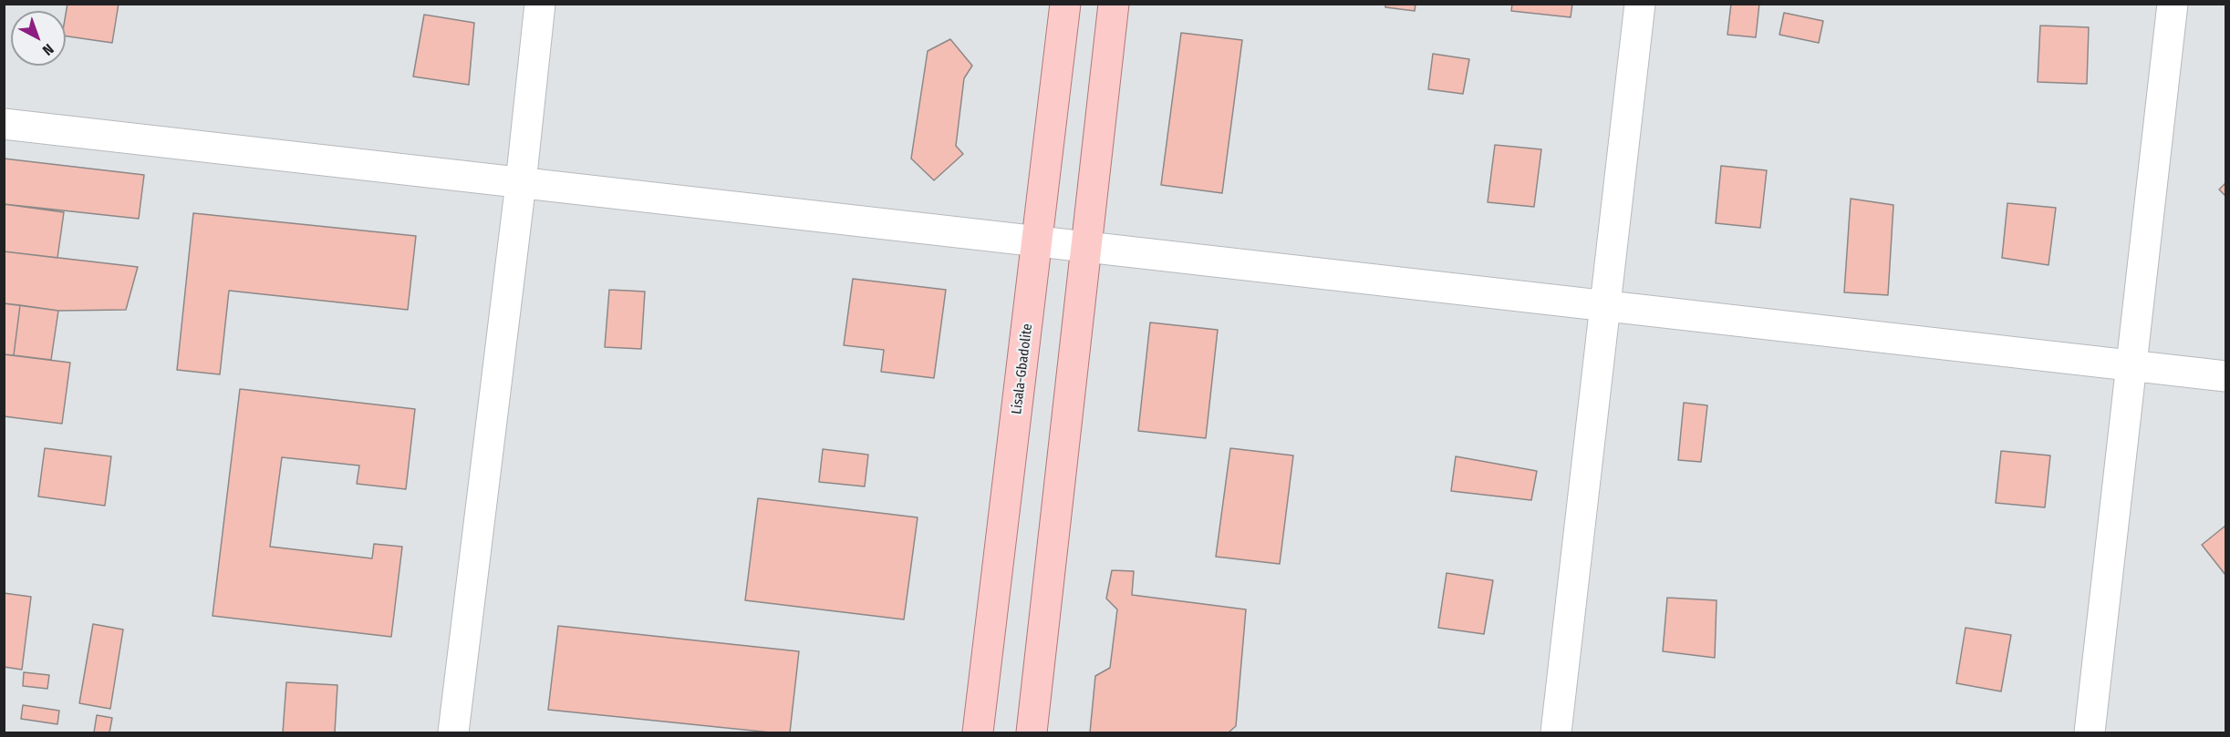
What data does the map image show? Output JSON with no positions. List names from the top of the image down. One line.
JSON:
{"streets":{"main road":["Lisala-Gbadolite"]},"north":"bottom right"}
